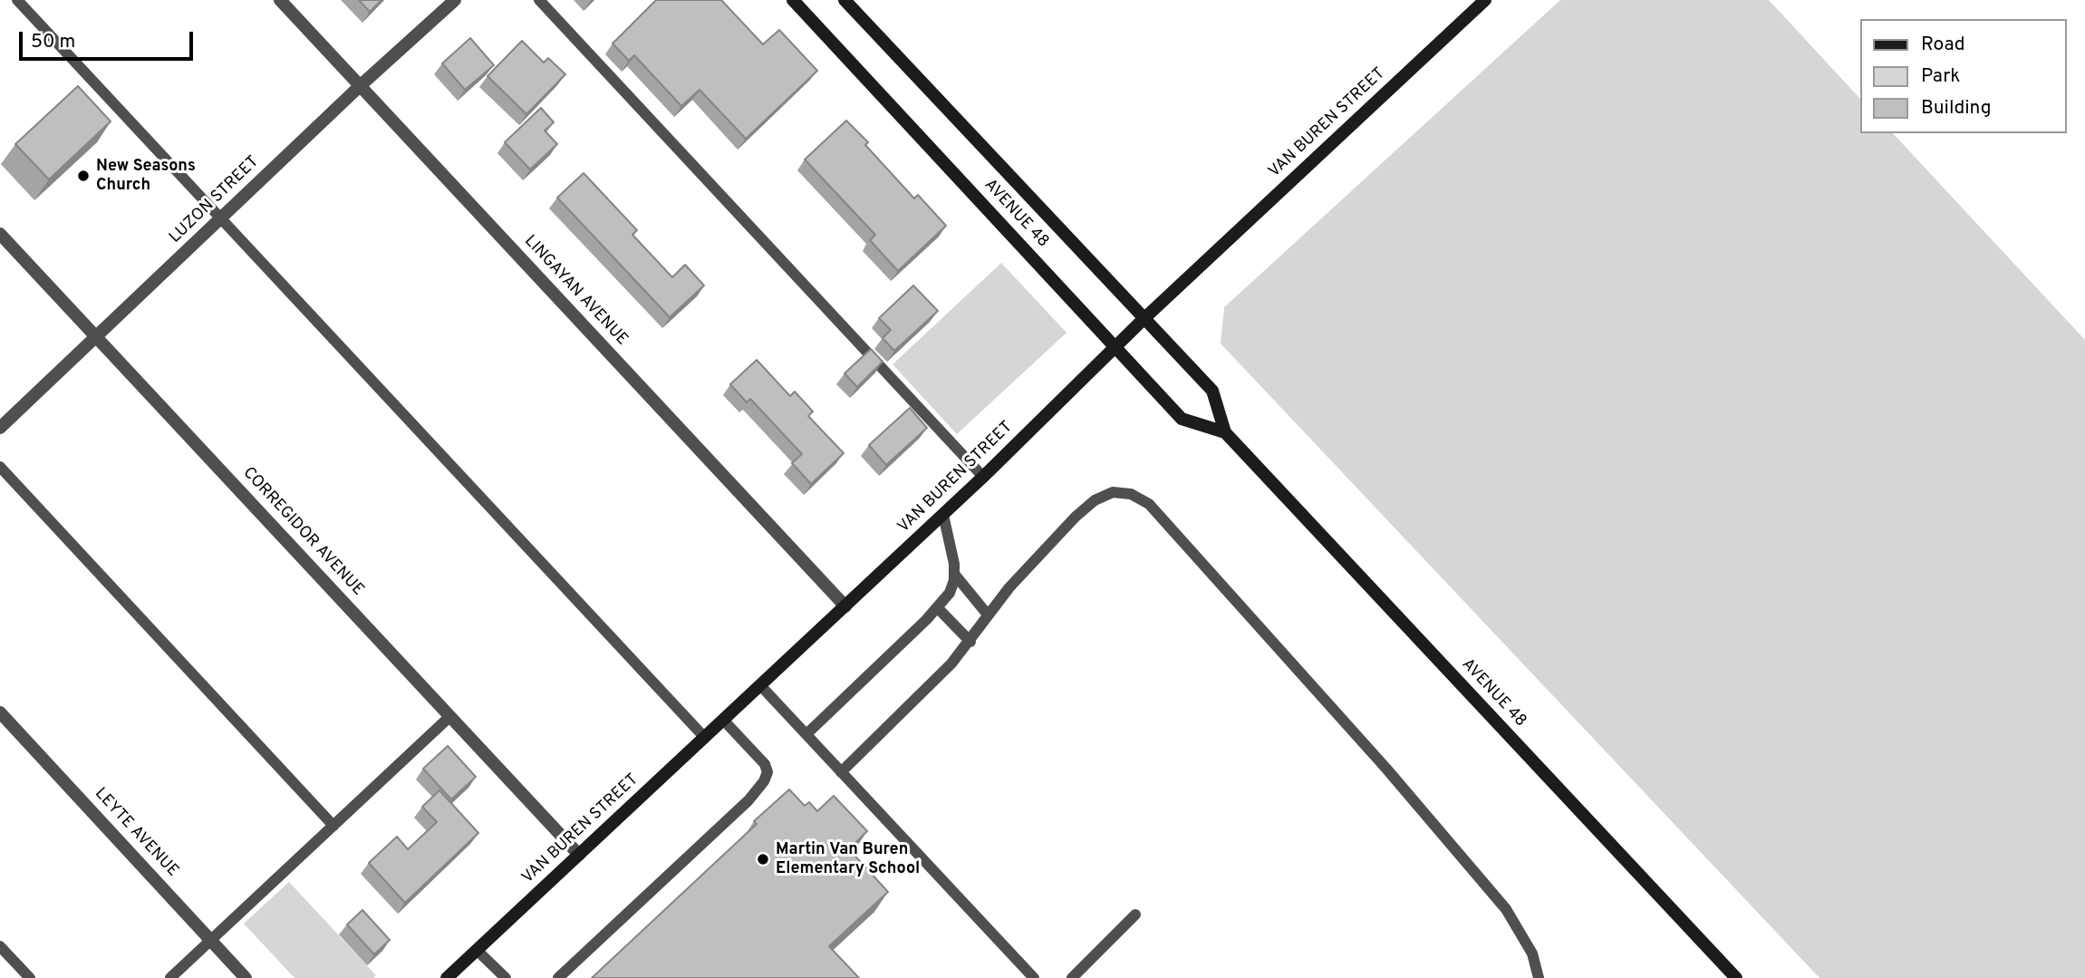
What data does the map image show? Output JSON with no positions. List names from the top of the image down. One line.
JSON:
{"streets":{"main road":["VAN BUREN STREET","AVENUE 48"],"street":["LUZON STREET","LINGAYAN AVENUE","CORREGIDOR AVENUE","LEYTE AVENUE"]},"crossings":[["VAN BUREN STREET","AVENUE 48"],["VAN BUREN STREET","LINGAYAN AVENUE"],["VAN BUREN STREET","CORREGIDOR AVENUE"],["LUZON STREET","LINGAYAN AVENUE"],["LUZON STREET","CORREGIDOR AVENUE"]],"places":["New Seasons Church","Martin Van Buren Elementary School"],"legend":["Road","Park","Building"],"scale_bar":"50 m"}
